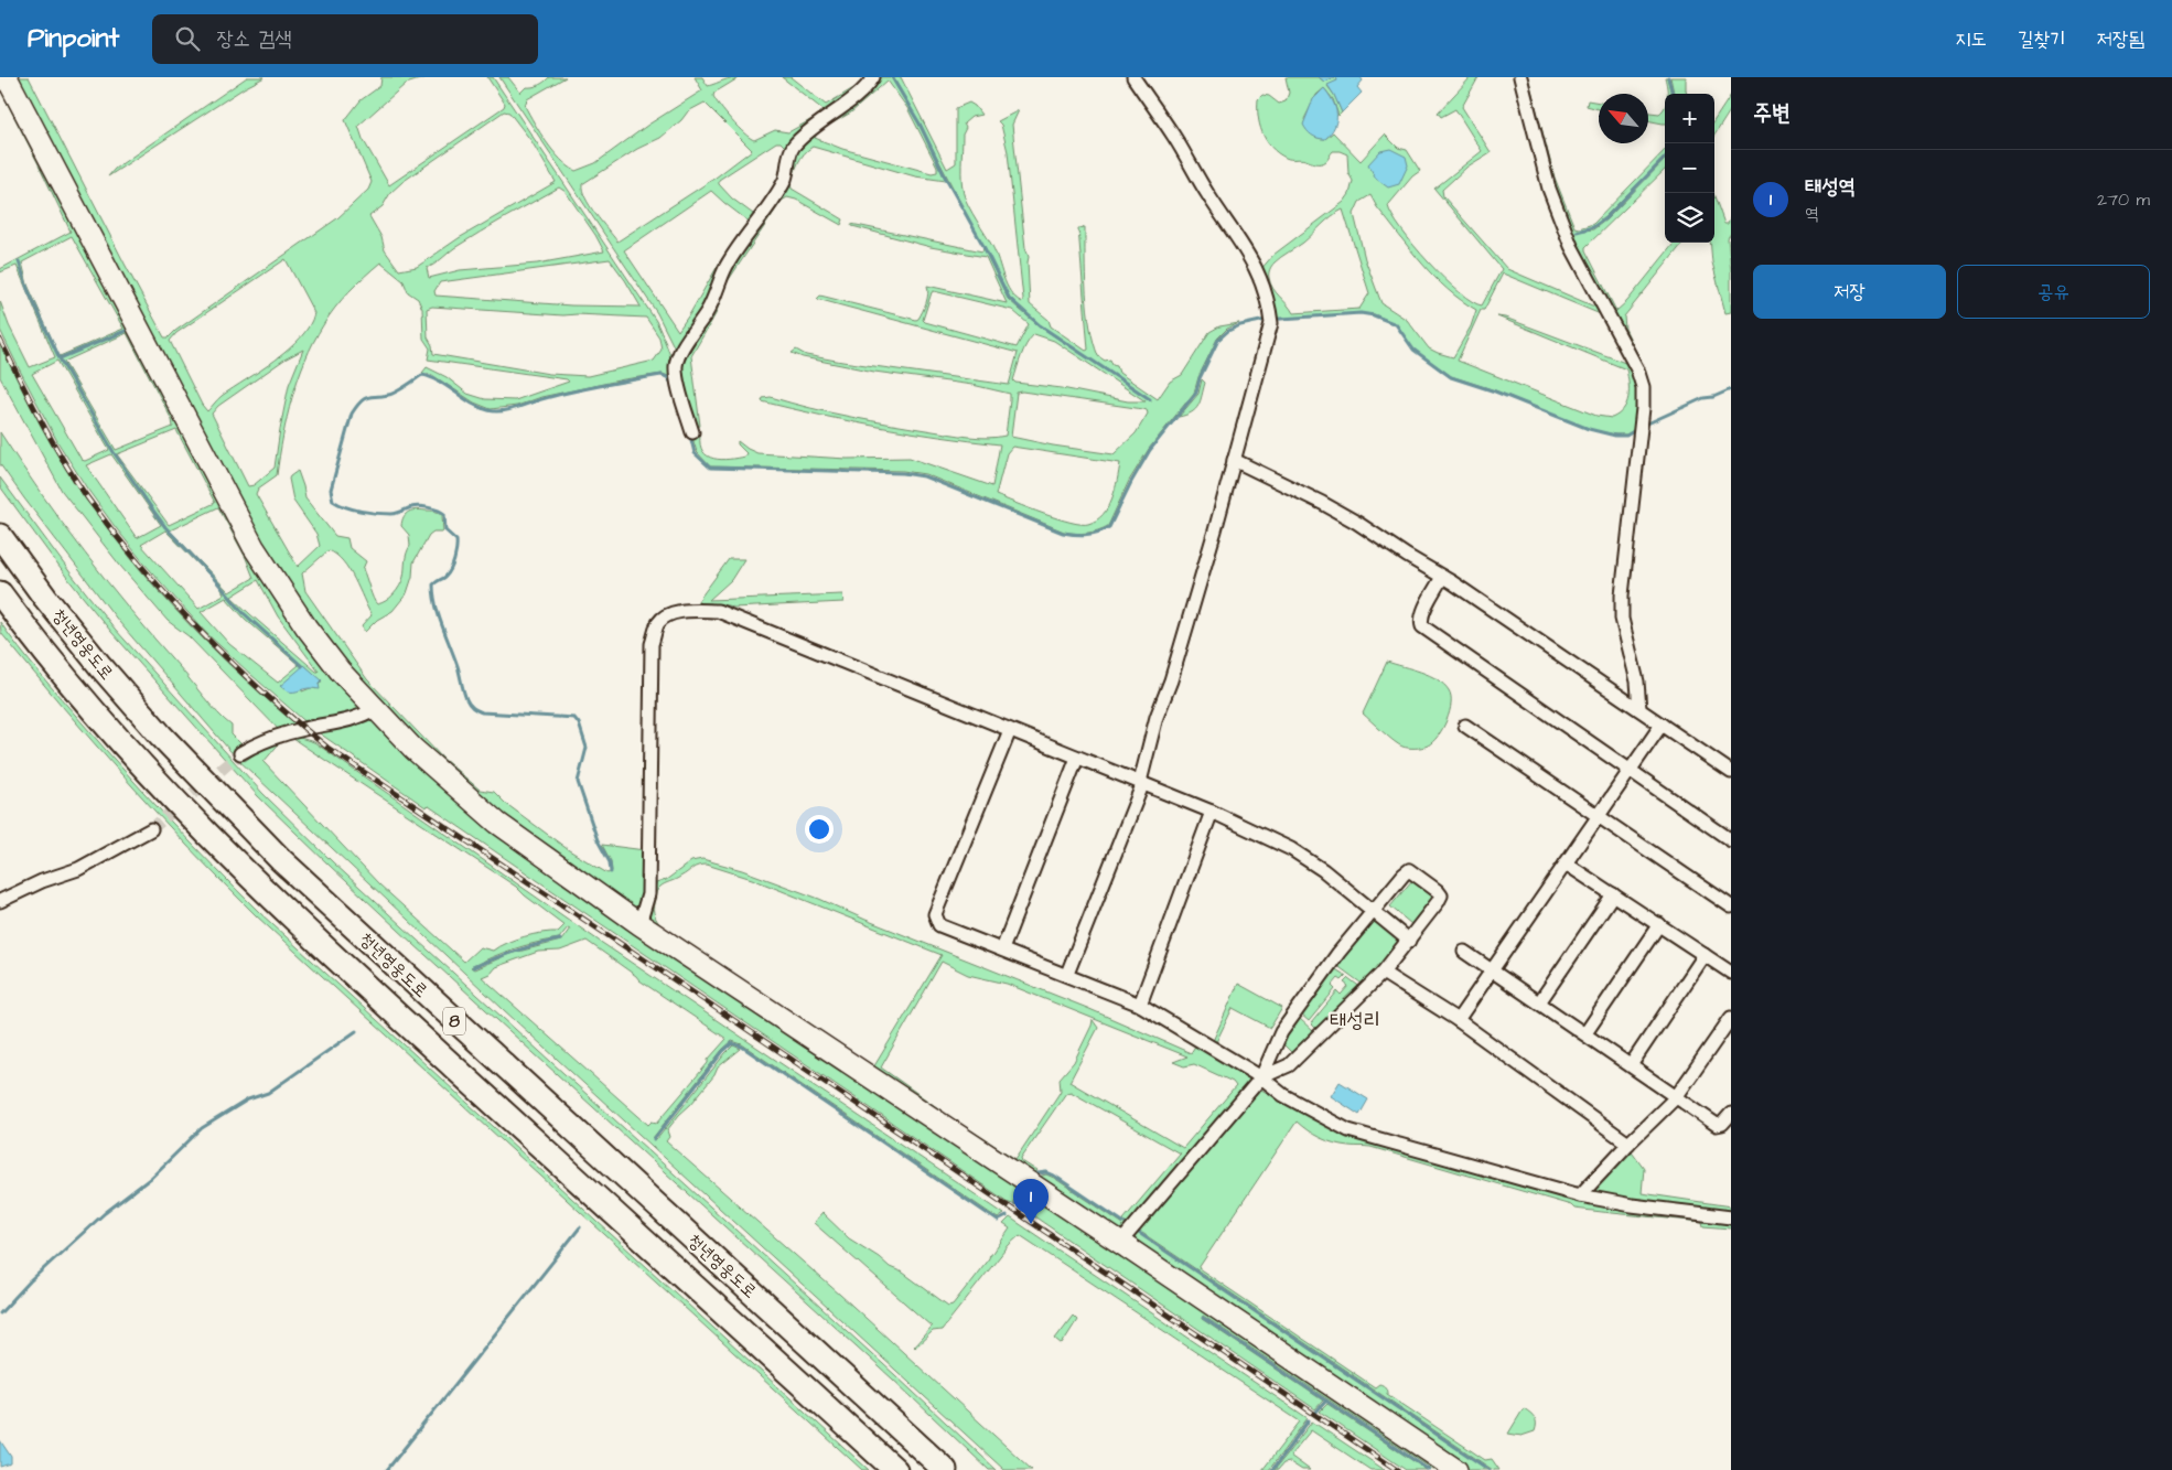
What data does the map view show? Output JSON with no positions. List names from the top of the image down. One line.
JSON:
{"streets":{"highway":["청년영웅도로","8"]},"districts":["태성리"],"north":"top left","page":{"header":"Pinpoint","search":"장소 검색","nav":["지도","길찾기","저장됨"],"heading":"주변","map_buttons":["+","−"],"list":[{"mark":"1","name":"태성역","note":"역","value":"270 m"}],"buttons":["저장","공유"],"pins":"1"}}
